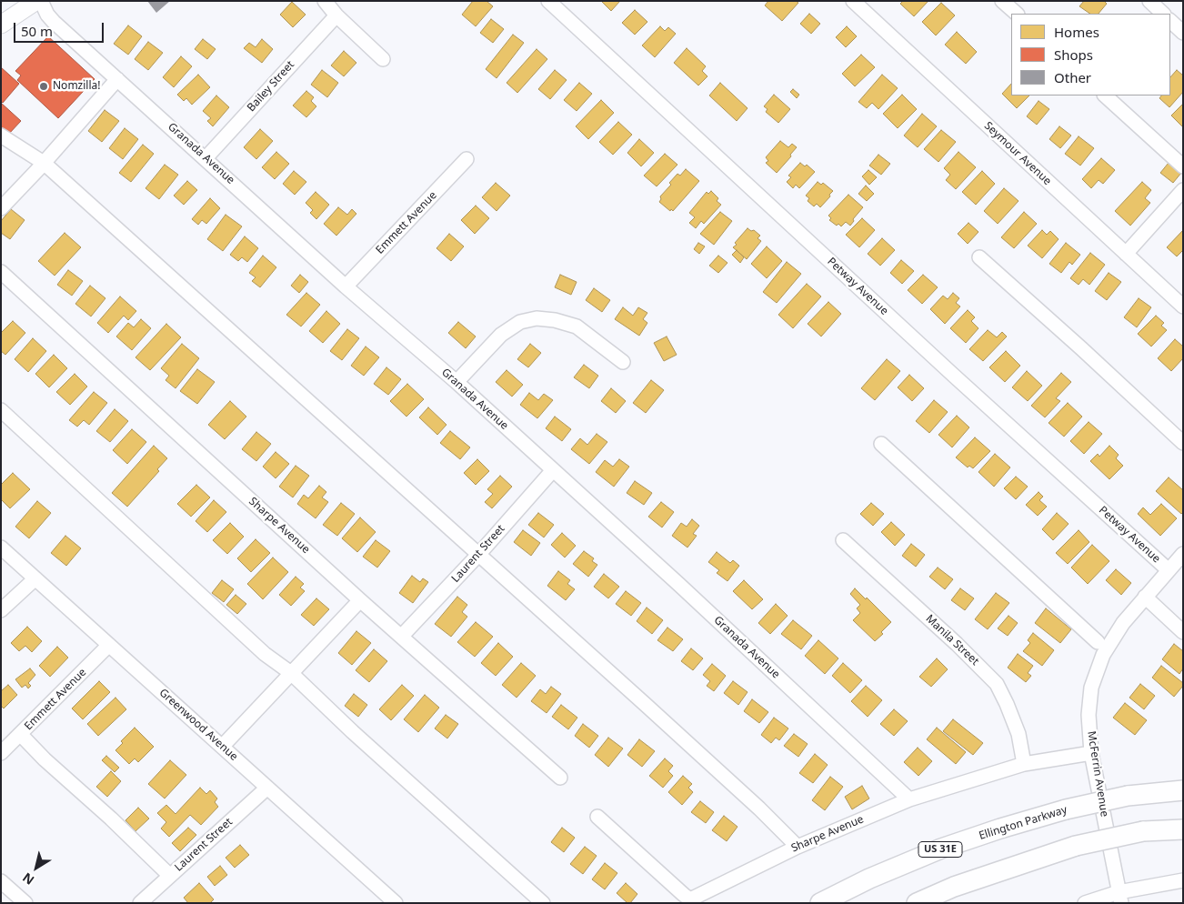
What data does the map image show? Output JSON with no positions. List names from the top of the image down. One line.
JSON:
{"streets":{"highway":["Ellington Parkway","US 31E"],"street":["Bailey Street","Granada Avenue","Seymour Avenue","Emmett Avenue","Petway Avenue","Sharpe Avenue","Laurent Street","Manila Street","Greenwood Avenue","McFerrin Avenue"]},"crossings":[["Bailey Street","Granada Avenue"],["Granada Avenue","Emmett Avenue"],["Granada Avenue","Sharpe Avenue"],["Granada Avenue","Laurent Street"],["Emmett Avenue","Greenwood Avenue"],["Petway Avenue","McFerrin Avenue"],["Sharpe Avenue","Laurent Street"],["Sharpe Avenue","Manila Street"],["Sharpe Avenue","McFerrin Avenue"],["Laurent Street","Greenwood Avenue"]],"places":["Nomzilla!"],"legend":["Homes","Shops","Other"],"scale_bar":"50 m","north":"bottom left"}
